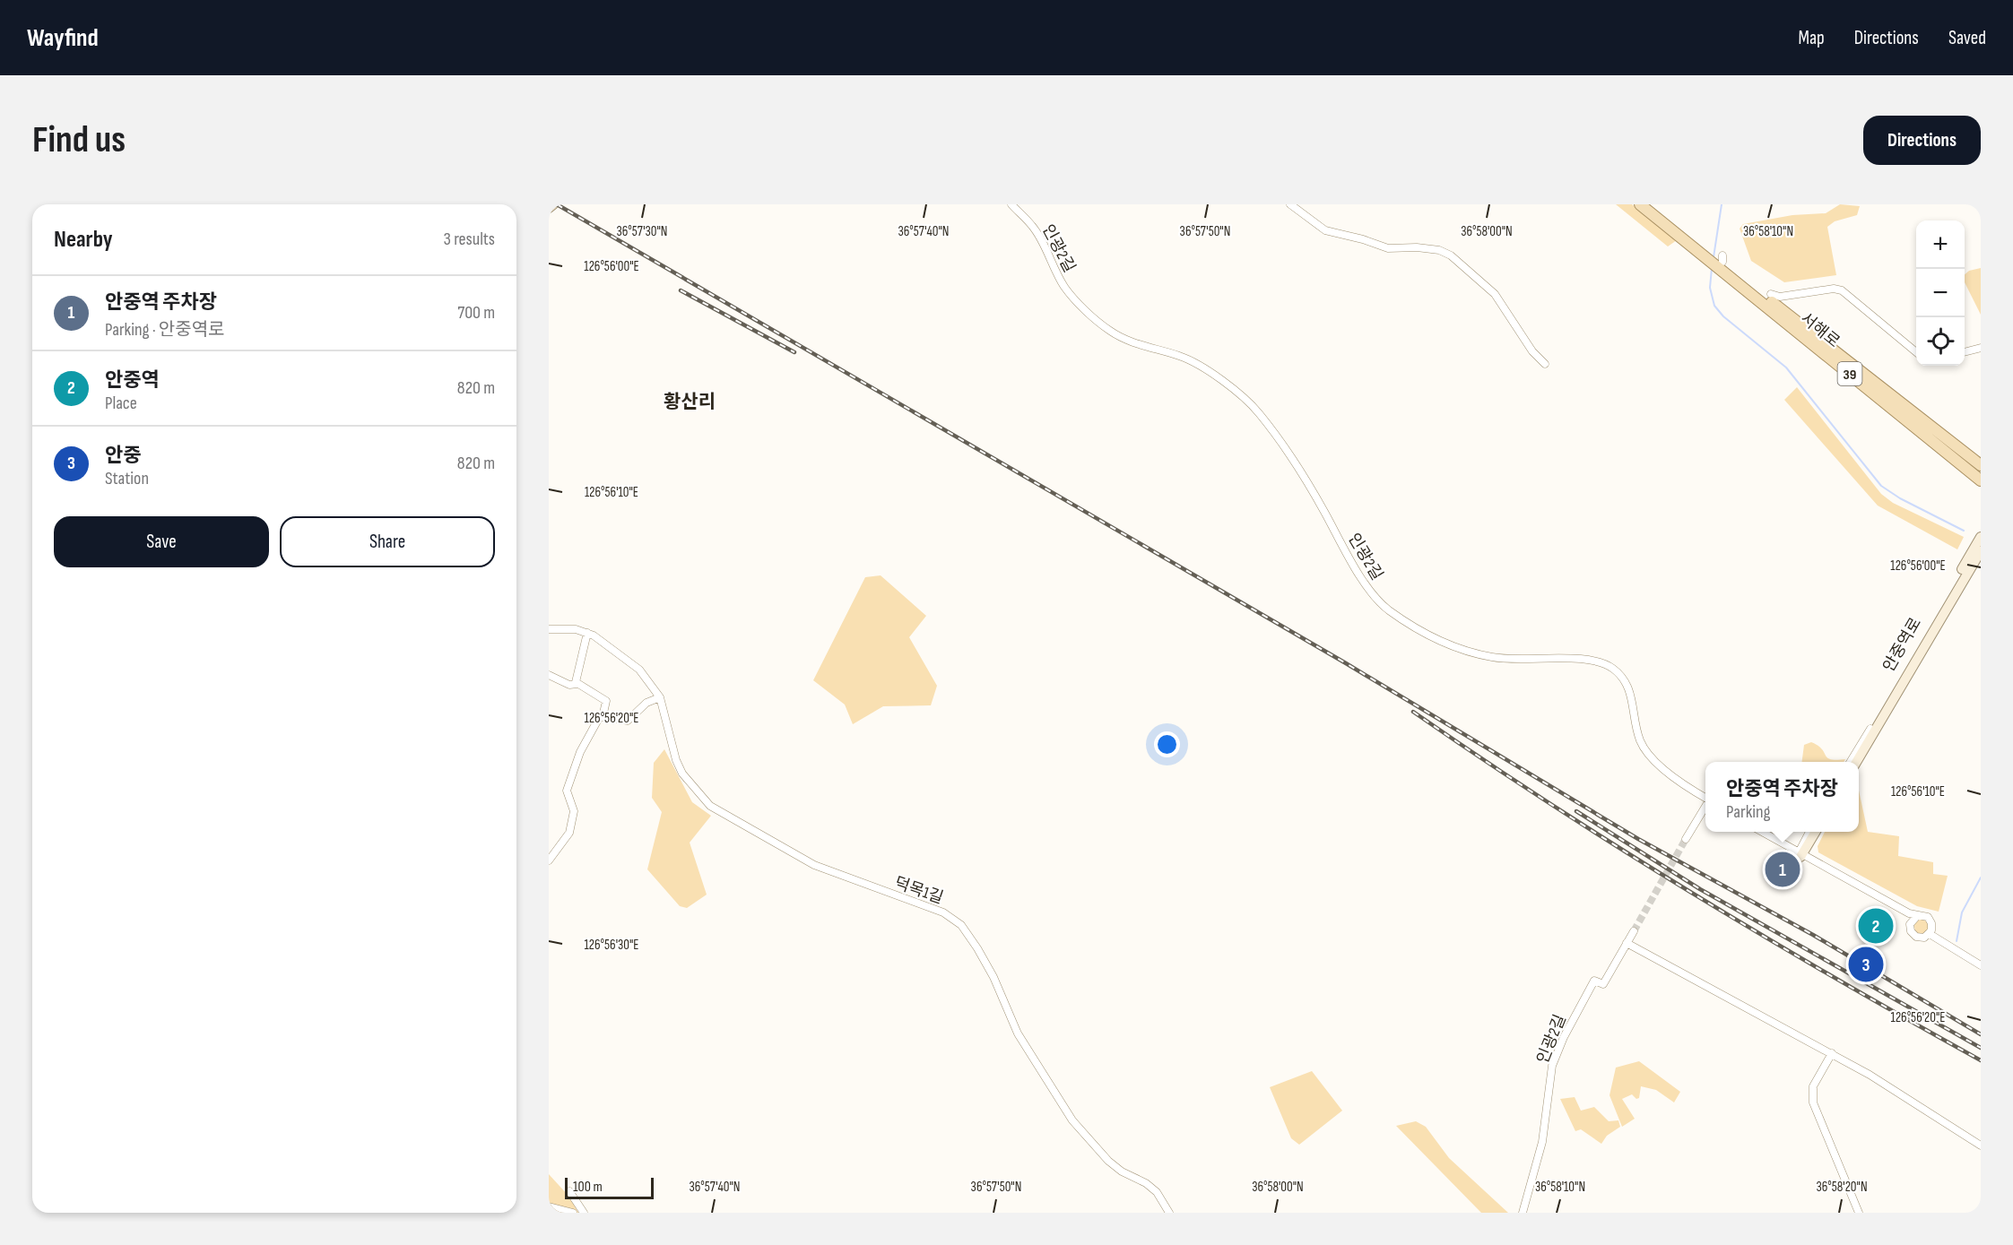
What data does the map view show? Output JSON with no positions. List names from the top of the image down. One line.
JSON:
{"streets":{"main road":["서해로","39"],"street":["인광2길","안중역로","덕목1길"]},"districts":["황산리"],"scale_bar":"100 m","page":{"header":"Wayfind","nav":["Map","Directions","Saved"],"buttons":["Directions",["Save","Share"]],"title":"Find us","heading":["Nearby","3 results"],"map_buttons":["+","−"],"list":[{"mark":"1","name":"안중역 주차장","note":"Parking · 안중역로","value":"700 m"},{"mark":"2","name":"안중역","note":"Place","value":"820 m"},{"mark":"3","name":"안중","note":"Station","value":"820 m"}],"popup":["안중역 주차장","Parking"],"pins":["1","2","3"],"scale":"100 m"},"coordinates":["36°57'30\"N","36°57'40\"N","36°57'50\"N","36°58'00\"N","36°58'10\"N","126°56'00\"E","126°56'10\"E","126°56'20\"E","126°56'30\"E","36°58'20\"N"]}
